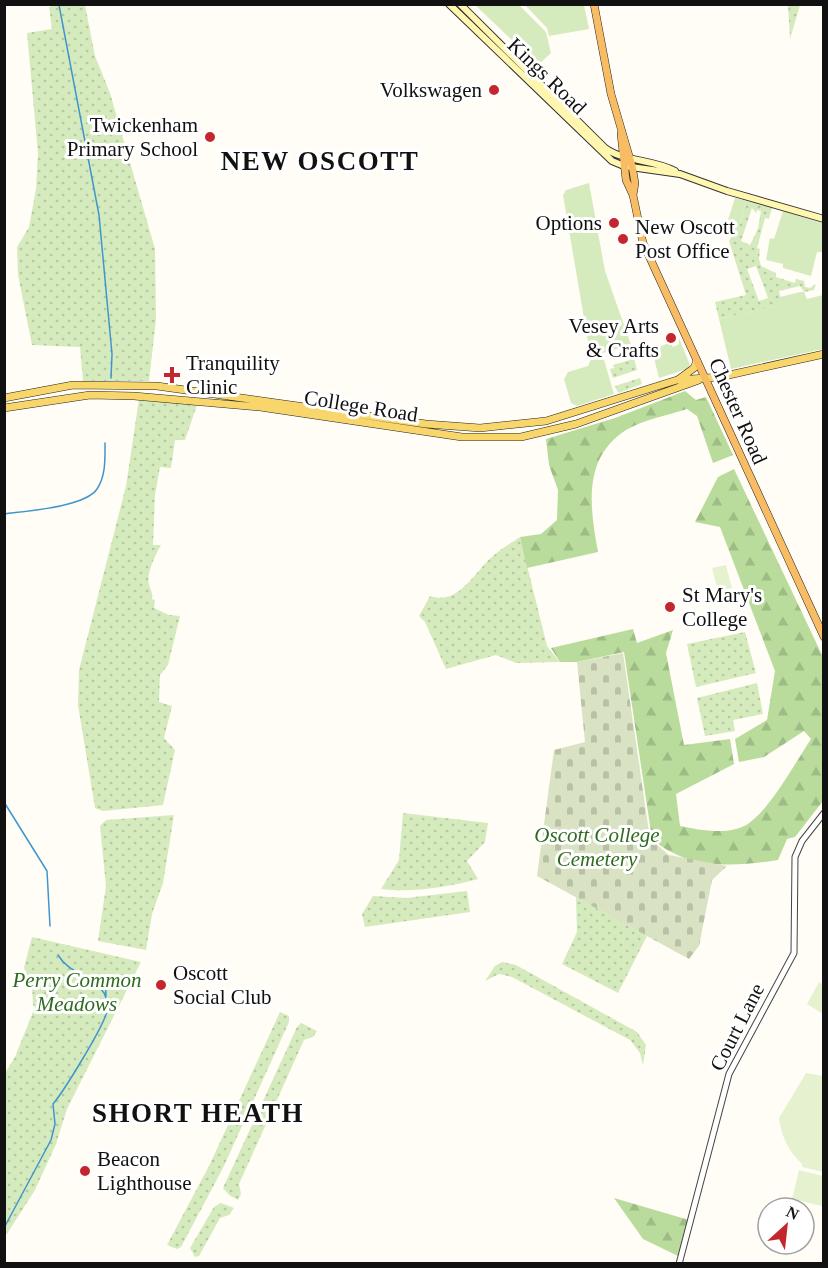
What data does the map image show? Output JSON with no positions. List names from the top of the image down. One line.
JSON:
{"streets":{"highway":["Chester Road"],"main road":["Kings Road","College Road"],"street":["Court Lane"]},"crossings":[["Kings Road","Chester Road"],["College Road","Chester Road"]],"districts":["NEW OSCOTT","SHORT HEATH"],"parks":["Oscott College Cemetery","Perry Common Meadows"],"places":{"other":["Volkswagen","Twickenham Primary School","Options","New Oscott Post Office","Vesey Arts & Crafts","St Mary's College","Oscott Social Club","Beacon Lighthouse"],"health":["Tranquility Clinic"]},"north":"top right"}
